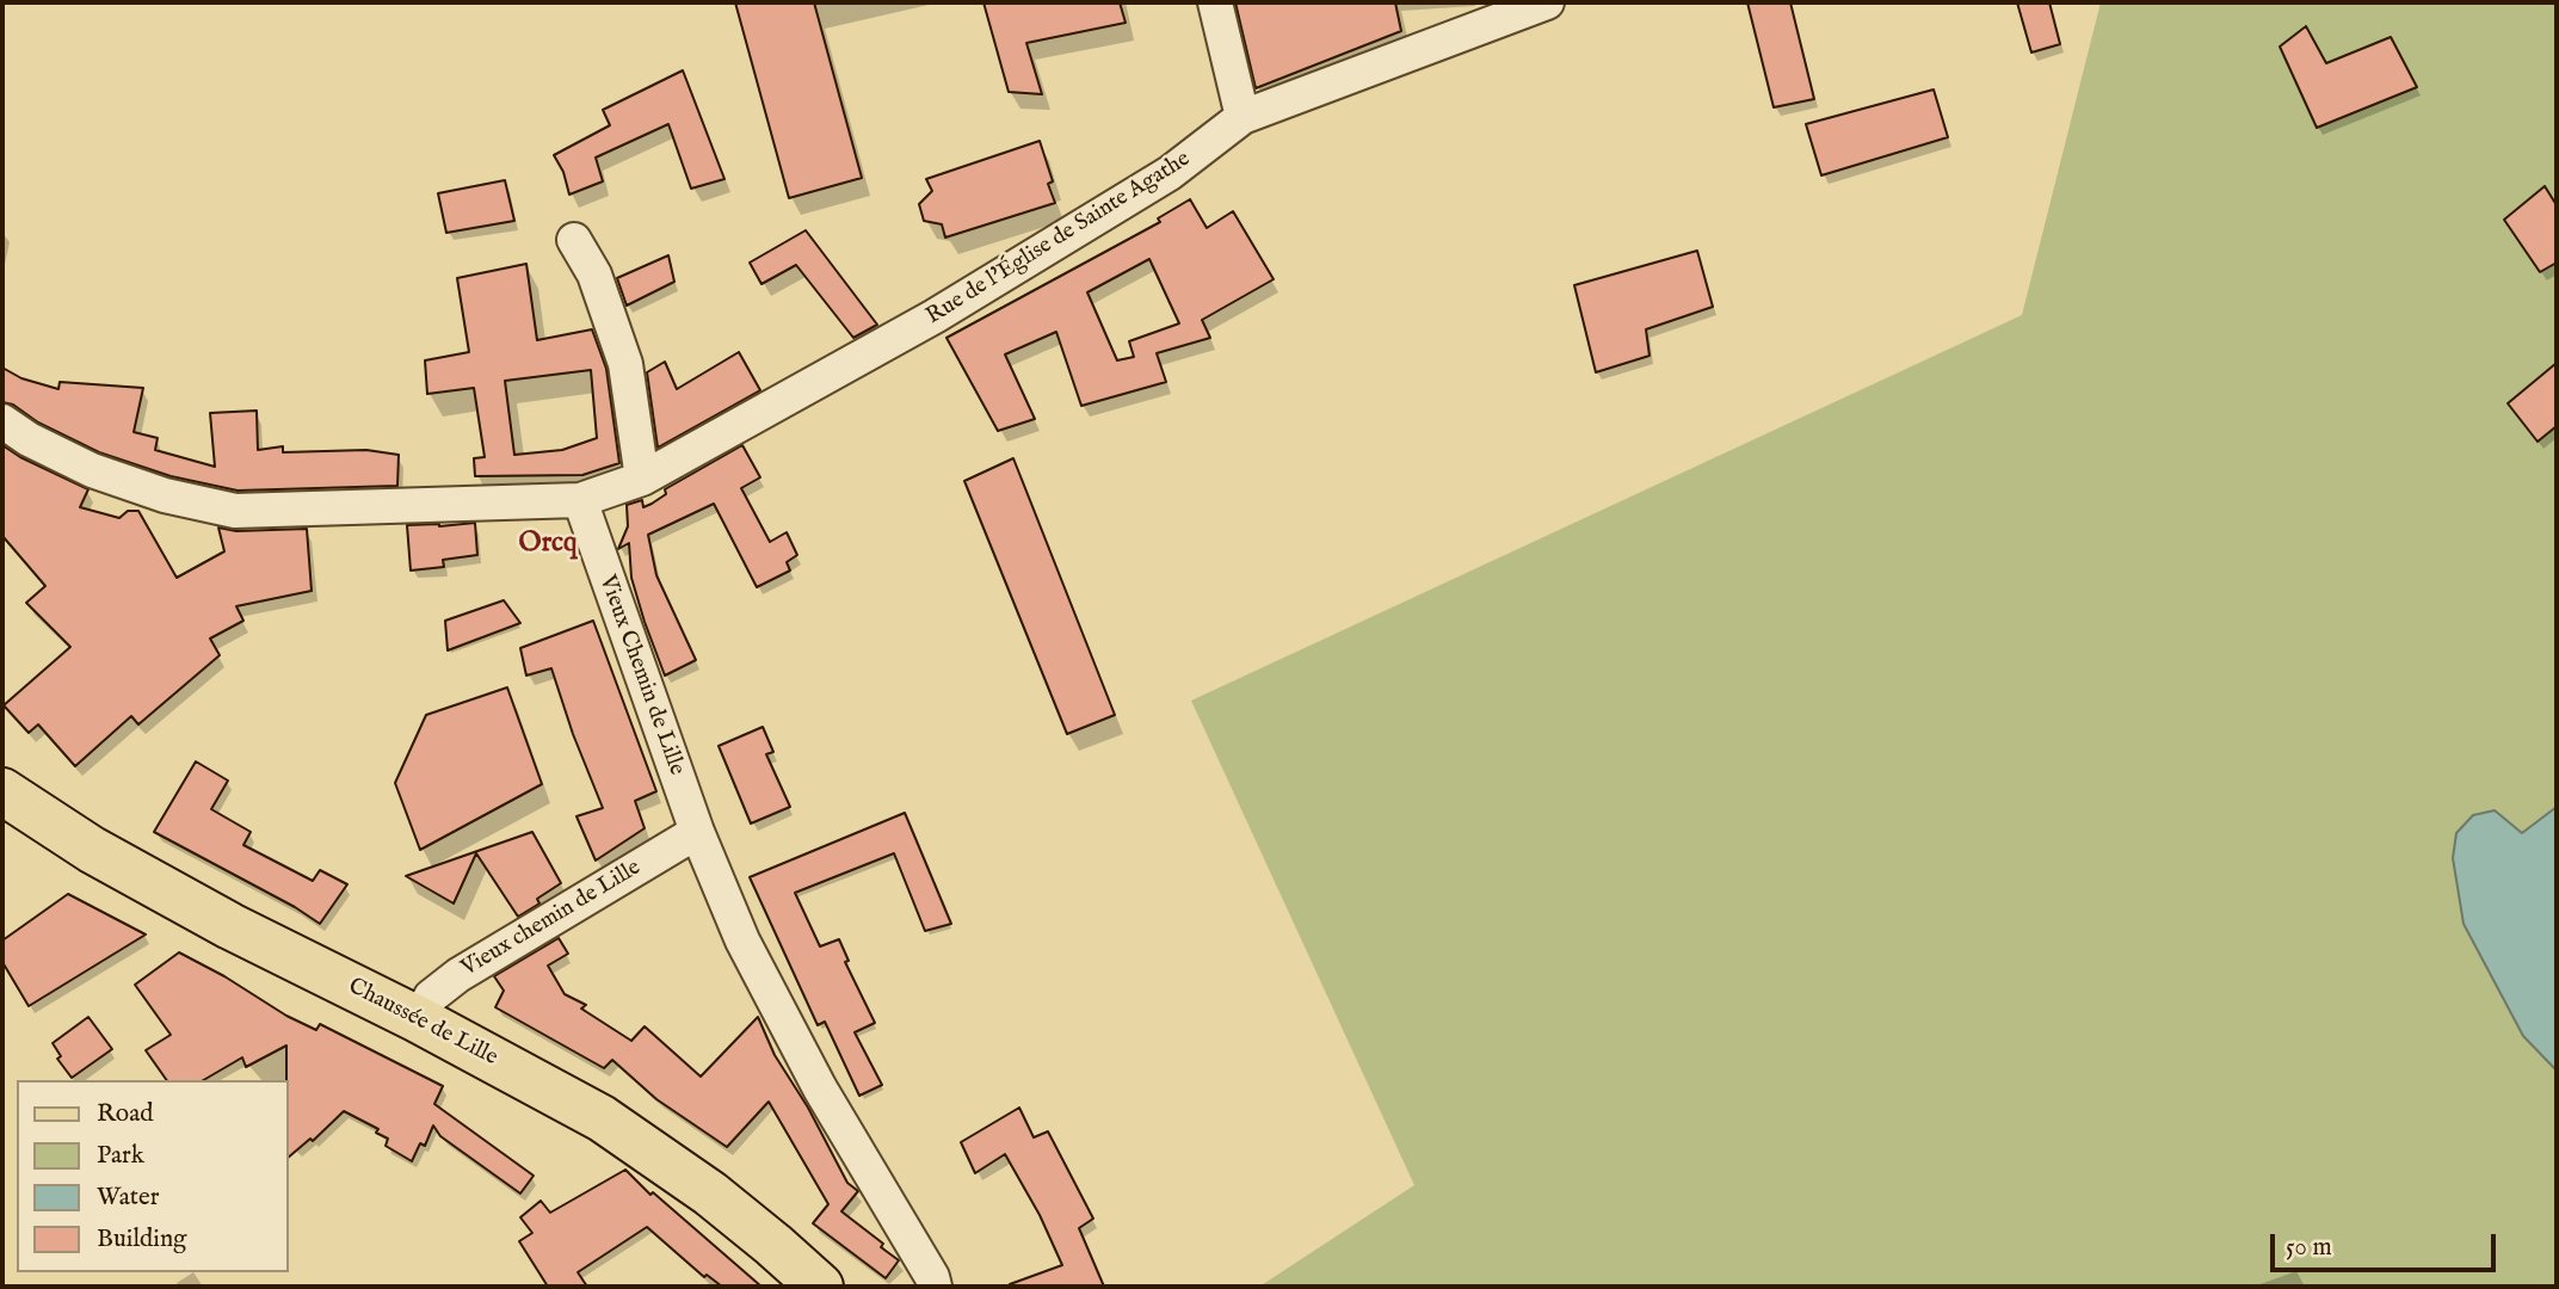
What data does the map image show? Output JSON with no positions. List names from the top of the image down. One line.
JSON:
{"streets":{"main road":["Chaussée de Lille"],"street":["Rue de l'Église de Sainte Agathe","Vieux Chemin de Lille","Vieux chemin de Lille"]},"crossings":[["Rue de l'Église de Sainte Agathe","Vieux Chemin de Lille"],["Vieux Chemin de Lille","Vieux chemin de Lille"],["Vieux chemin de Lille","Chaussée de Lille"]],"districts":["Orcq"],"legend":["Road","Park","Water","Building"],"scale_bar":"50 m"}
